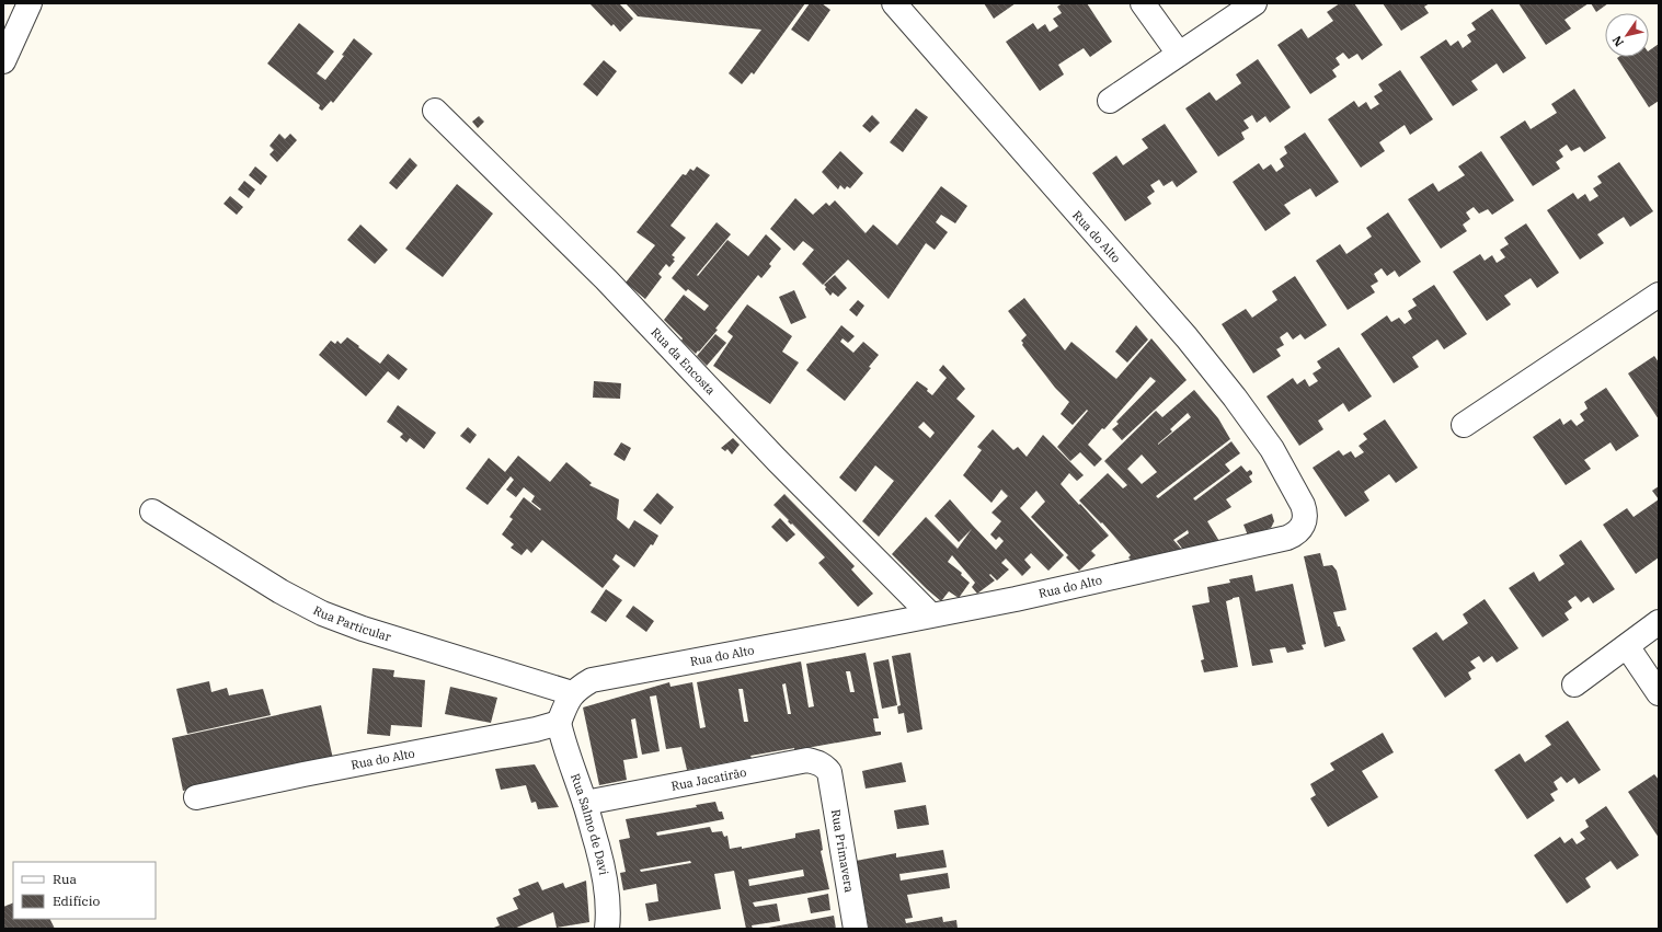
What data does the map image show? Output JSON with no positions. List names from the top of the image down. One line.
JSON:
{"streets":{"street":["Rua do Alto","Rua da Encosta","Rua Particular","Rua Jacatirão","Rua Salmo de Davi","Rua Primavera"]},"crossings":[["Rua do Alto","Rua da Encosta"],["Rua do Alto","Rua Particular"],["Rua do Alto","Rua Salmo de Davi"],["Rua Jacatirão","Rua Salmo de Davi"],["Rua Jacatirão","Rua Primavera"]],"legend":["Rua","Edifício"],"north":"bottom left"}
